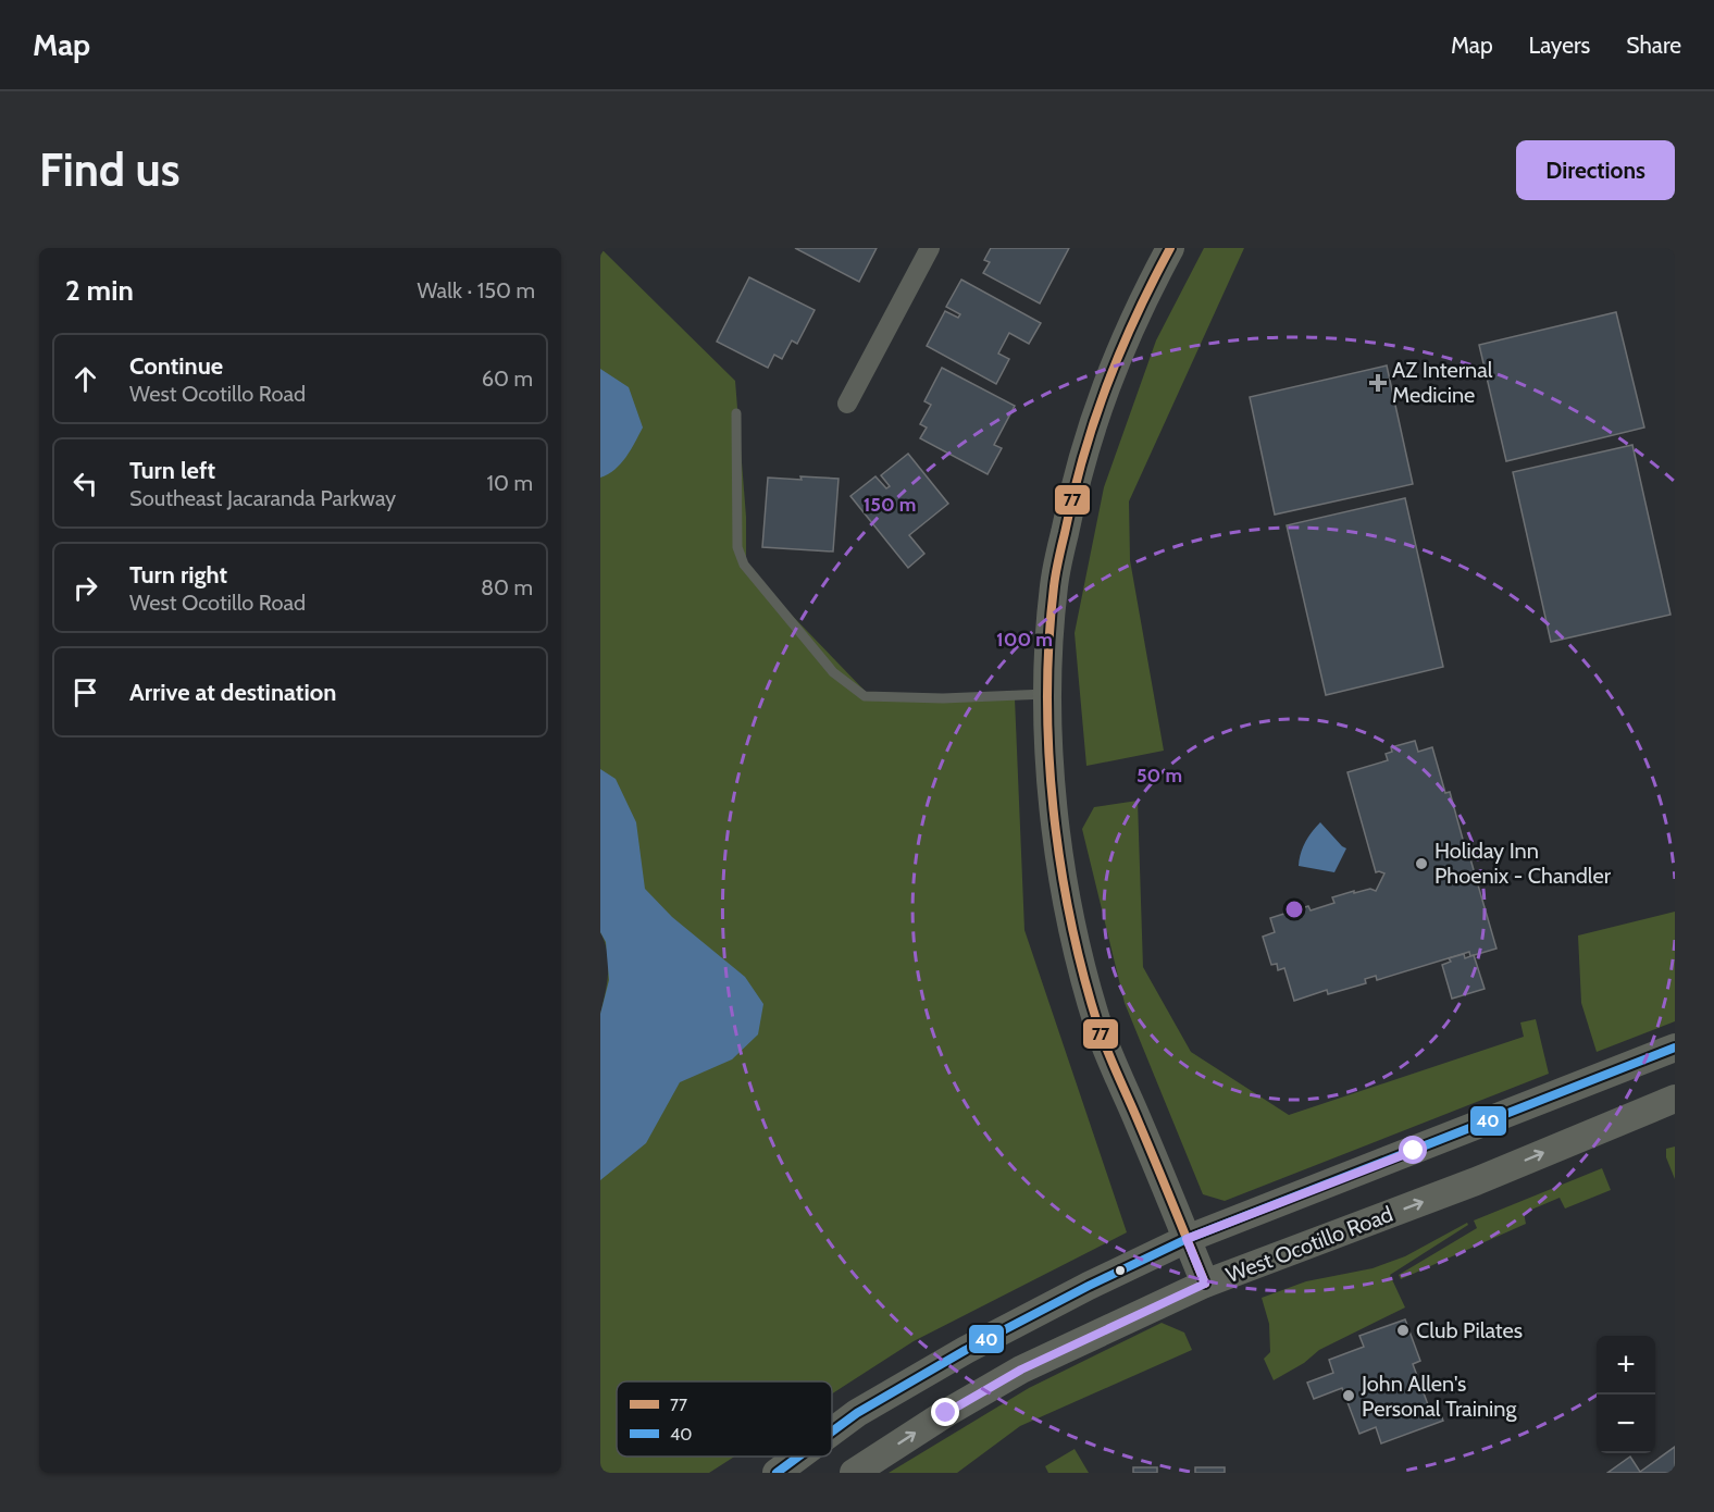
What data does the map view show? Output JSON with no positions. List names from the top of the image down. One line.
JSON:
{"streets":{"main road":["West Ocotillo Road"]},"places":{"health":["AZ Internal Medicine"],"other":["Holiday Inn Phoenix - Chandler","Club Pilates","John Allen's Personal Training"]},"lines":["transit line 77","transit line 40"],"legend":["77","40"],"page":{"header":"Map","nav":["Map","Layers","Share"],"buttons":"Directions","title":"Find us","heading":["2 min","Walk · 150 m"],"list":[["Continue","West Ocotillo Road","60 m"],["Turn left","Southeast Jacaranda Parkway","10 m"],["Turn right","West Ocotillo Road","80 m"],"Arrive at destination"],"map_buttons":["+","−"]},"rings":["150 m","100 m","50 m"]}
